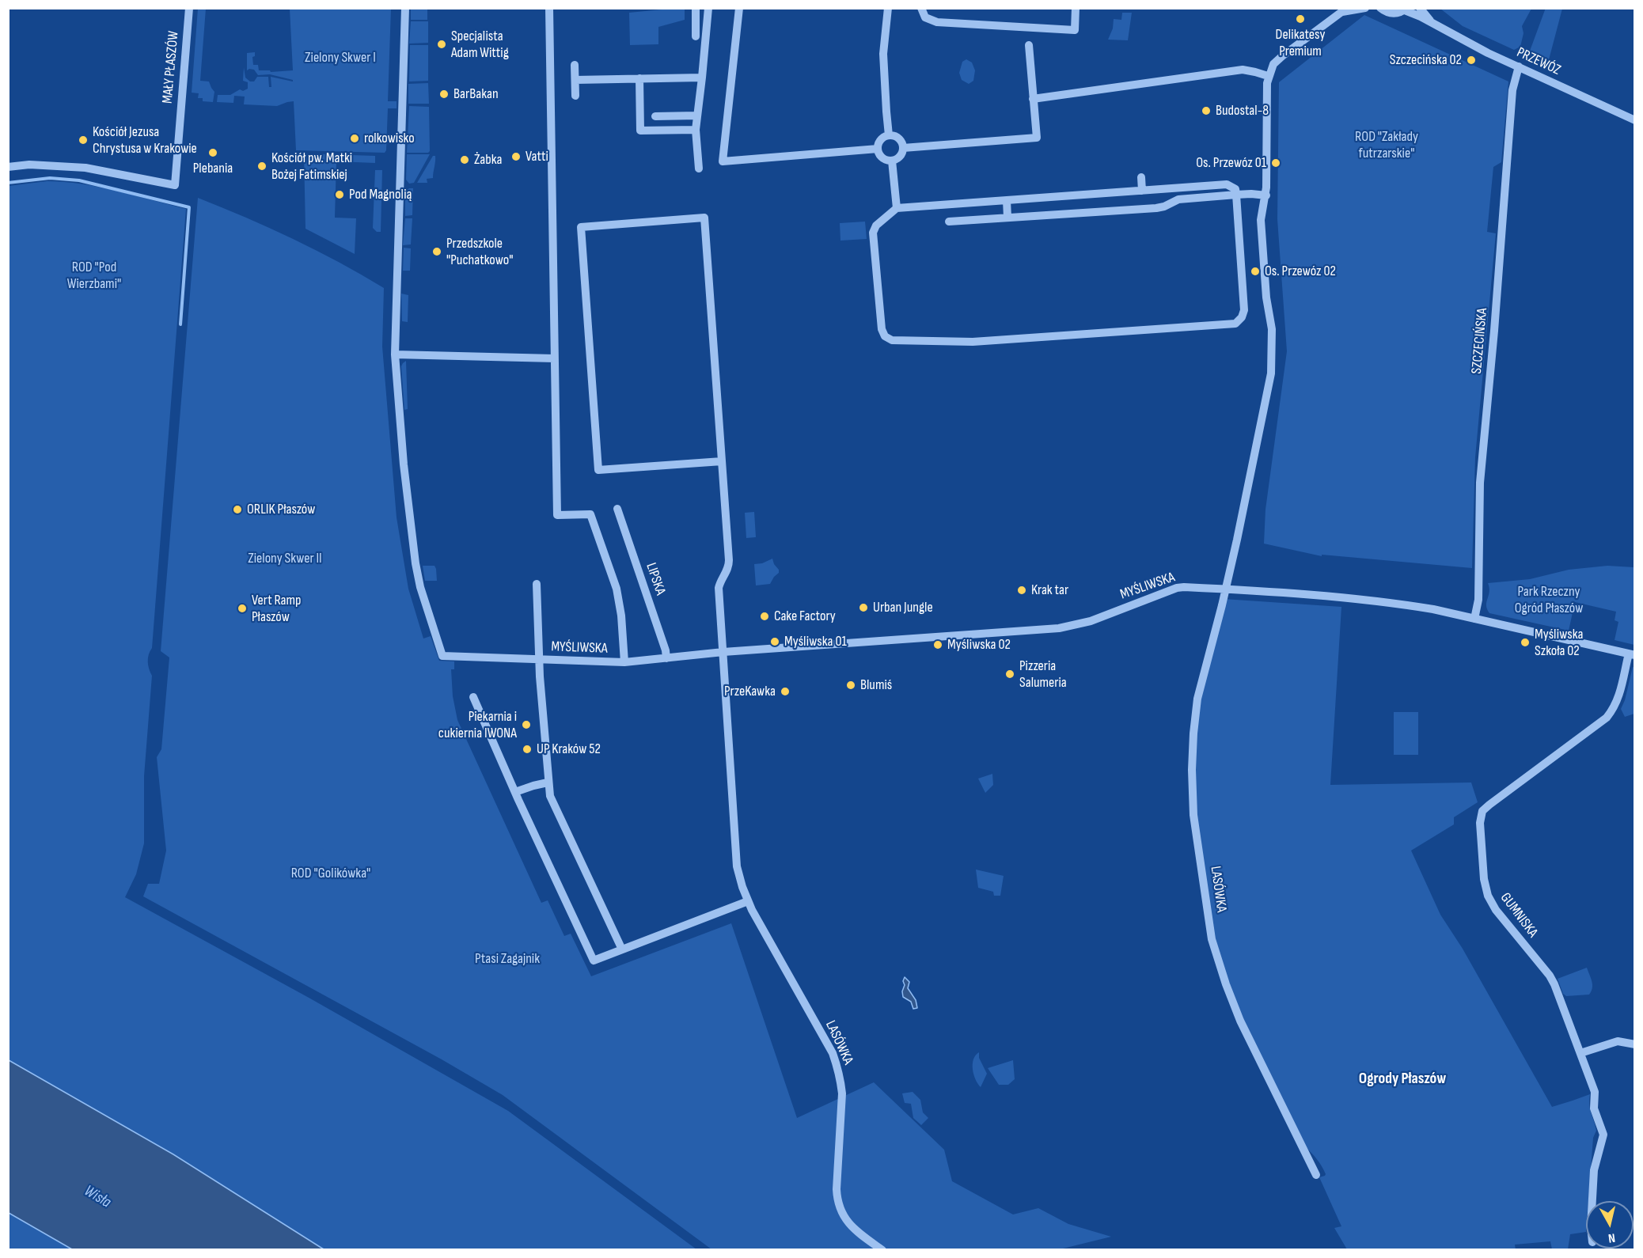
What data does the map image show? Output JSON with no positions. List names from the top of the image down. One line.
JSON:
{"streets":{"street":["PRZEWÓZ","MAŁY PŁASZÓW","SZCZECIŃSKA","LIPSKA","MYŚLIWSKA","LASÓWKA","GUMNISKA"]},"crossings":[["PRZEWÓZ","SZCZECIŃSKA"],["SZCZECIŃSKA","MYŚLIWSKA"],["LIPSKA","MYŚLIWSKA"],["MYŚLIWSKA","LASÓWKA"],["MYŚLIWSKA","GUMNISKA"]],"districts":["Ogrody Płaszów"],"water":["Wisła"],"parks":["Zielony Skwer I","ROD \"Zakłady futrzarskie\"","ROD \"Pod Wierzbami\"","Zielony Skwer II","Park Rzeczny Ogród Płaszów","ROD \"Golikówka\"","Ptasi Zagajnik"],"places":["Delikatesy Premium","Specjalista Adam Wittig","Szczecińska 02","BarBakan","Budostal-8","rolkowisko","Kościół Jezusa Chrystusa w Krakowie","Plebania","Vatti","Żabka","Os. Przewóz 01","Kościół pw. Matki Bożej Fatimskiej","Pod Magnolią","Przedszkole \"Puchatkowo\"","Os. Przewóz 02","ORLIK Płaszów","Krak tar","Urban Jungle","Vert Ramp Płaszów","Cake Factory","Myśliwska 01","Myśliwska Szkoła 02","Myśliwska 02","Pizzeria Salumeria","Blumiś","PrzeKawka","Piekarnia i cukiernia IWONA","UP Kraków 52"],"north":"bottom"}
